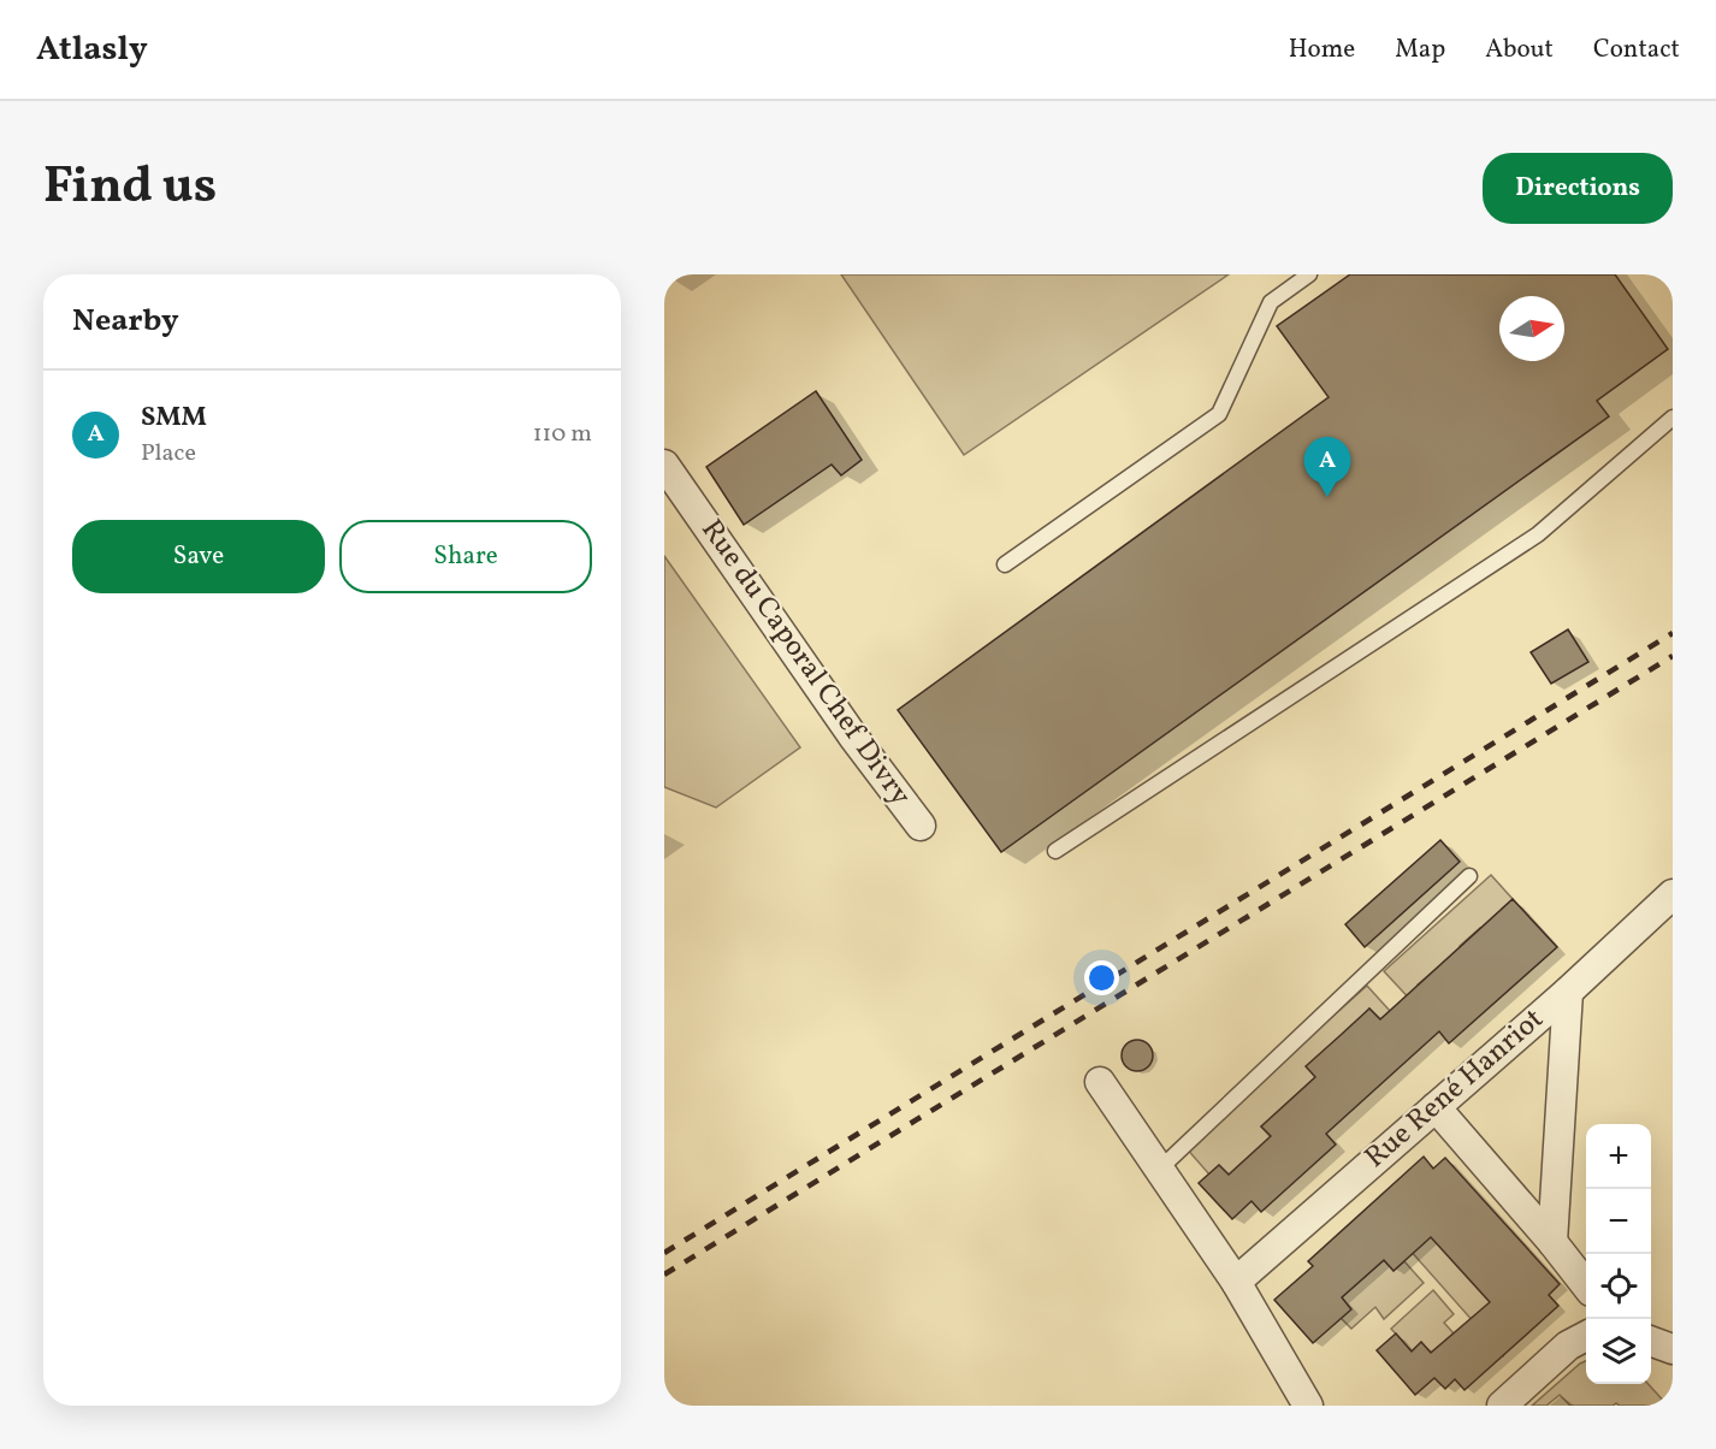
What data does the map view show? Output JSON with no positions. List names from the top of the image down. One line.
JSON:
{"streets":{"street":["Rue du Caporal Chef Divry","Rue René Hanriot"]},"north":"right","page":{"header":"Atlasly","nav":["Home","Map","About","Contact"],"title":"Find us","buttons":["Directions",["Save","Share"]],"heading":"Nearby","list":[{"mark":"A","name":"SMM","note":"Place","value":"110 m"}],"pins":"A","map_buttons":["+","−"]}}
